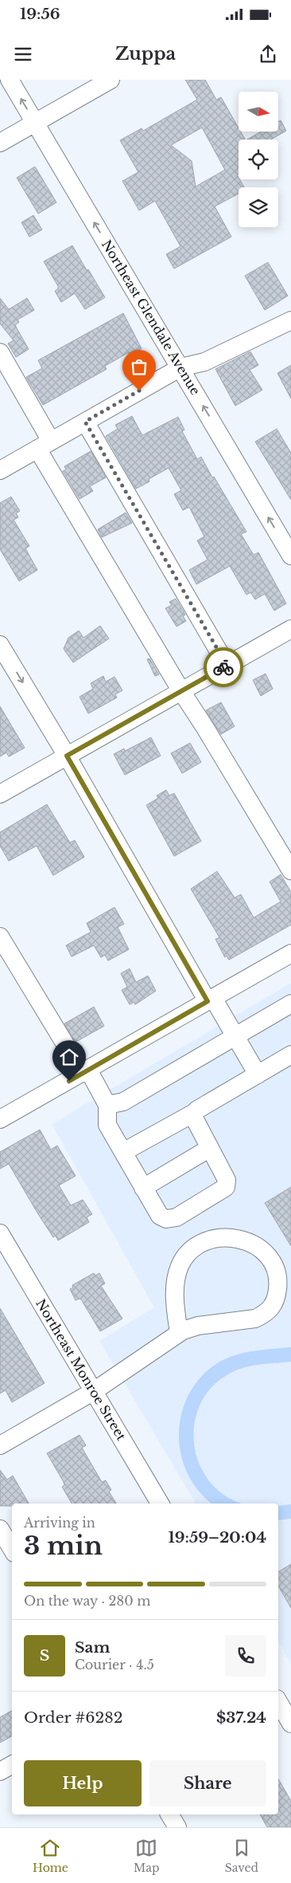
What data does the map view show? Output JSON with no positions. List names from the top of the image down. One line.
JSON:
{"streets":{"street":["Northeast Glendale Avenue","Northeast Monroe Street"]},"north":"right","page":{"status":"19:56","header":"Zuppa","heading":["3 min","Arriving in","19:59–20:04"],"panel":["Sam","Courier · 4.5","Order #6282","$37.24"],"bar":"On the way · 280 m","round":"S","buttons":["Help","Share"],"tabs":["Home","Map","Saved"]}}
